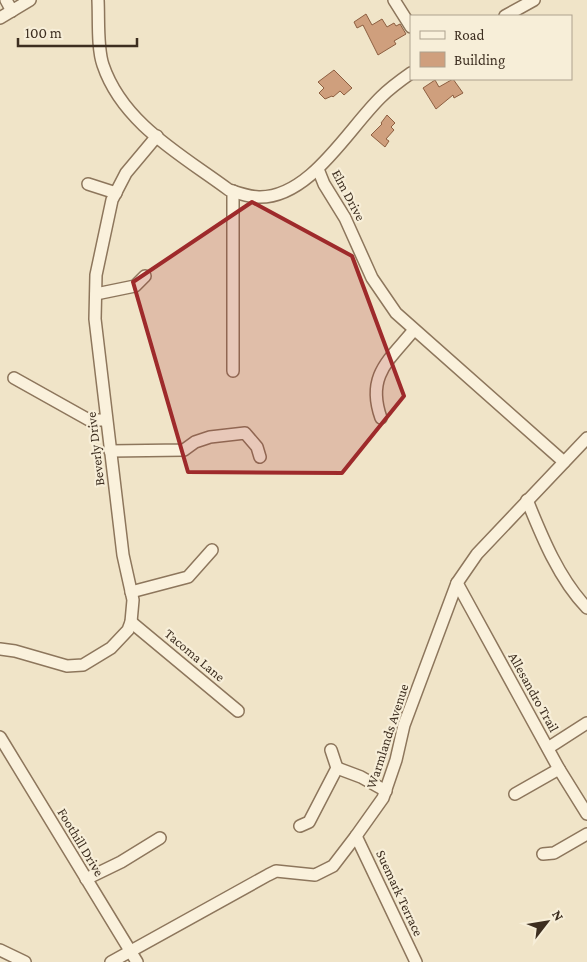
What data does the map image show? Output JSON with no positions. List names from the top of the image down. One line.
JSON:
{"streets":{"street":["Elm Drive","Beverly Drive","Tacoma Lane","Allesandro Trail","Warmlands Avenue","Foothill Drive","Suemark Terrace"]},"crossings":[["Elm Drive","Beverly Drive"],["Elm Drive","Warmlands Avenue"],["Beverly Drive","Tacoma Lane"],["Allesandro Trail","Warmlands Avenue"],["Warmlands Avenue","Foothill Drive"],["Warmlands Avenue","Suemark Terrace"]],"legend":["Road","Building"],"scale_bar":"100 m","north":"top right"}
